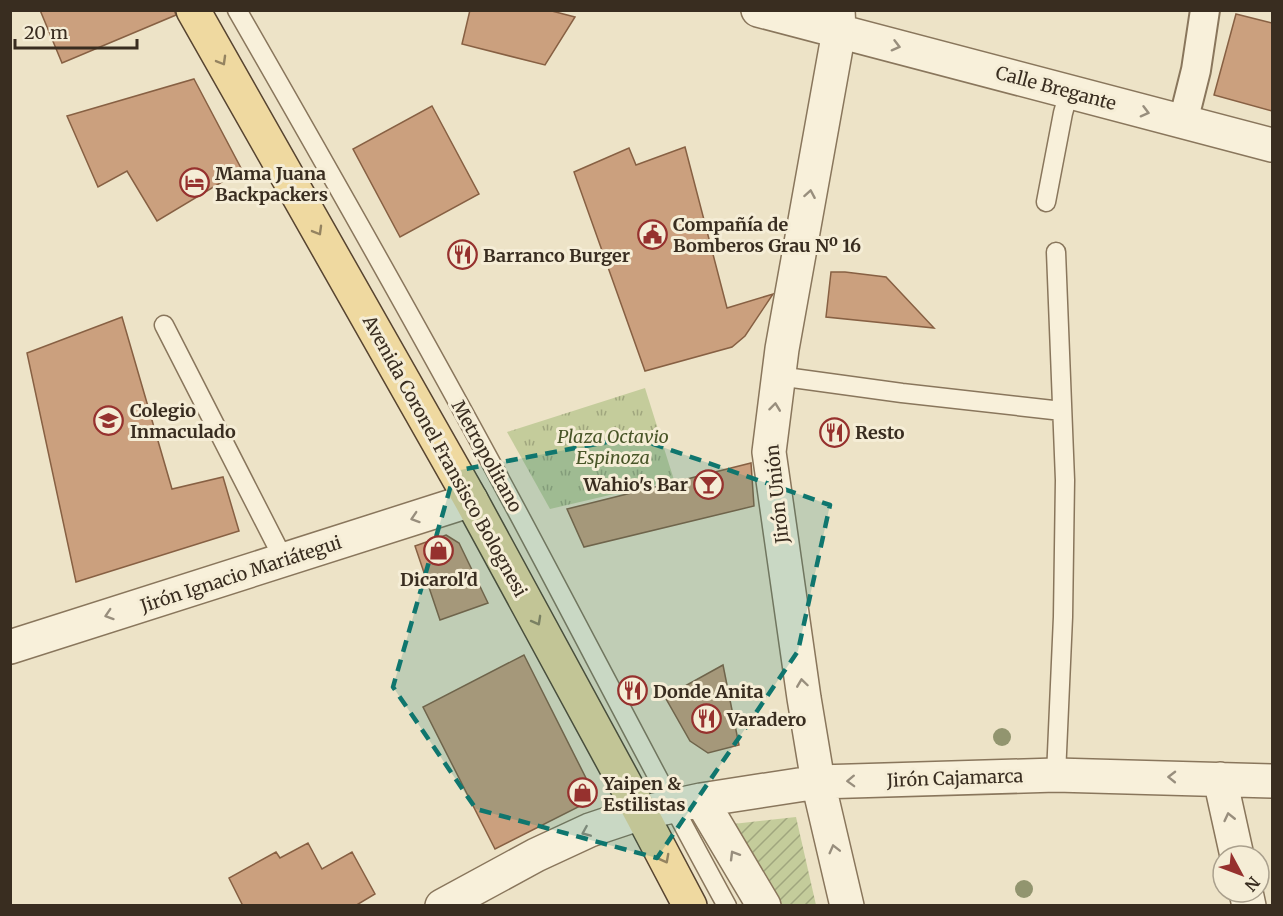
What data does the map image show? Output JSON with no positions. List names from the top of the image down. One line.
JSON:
{"streets":{"main road":["Avenida Coronel Fransisco Bolognesi"],"street":["Calle Bregante","Jirón Unión","Jirón Ignacio Mariátegui","Jirón Cajamarca"],"lane":["Metropolitano"]},"crossings":[["Calle Bregante","Jirón Unión"],["Avenida Coronel Fransisco Bolognesi","Jirón Ignacio Mariátegui"],["Avenida Coronel Fransisco Bolognesi","Jirón Cajamarca"],["Metropolitano","Jirón Cajamarca"],["Jirón Unión","Jirón Cajamarca"]],"one_way":["Calle Bregante","Avenida Coronel Fransisco Bolognesi","Jirón Unión","Jirón Ignacio Mariátegui","Jirón Cajamarca"],"parks":["Plaza Octavio Espinoza"],"places":{"hotel":["Mama Juana Backpackers"],"public building":["Compañía de Bomberos Grau Nº 16"],"restaurant":["Barranco Burger","Resto","Donde Anita","Varadero"],"school or university":["Colegio Inmaculado"],"bar":["Wahio's Bar"],"shop":["Dicarol'd","Yaipen & Estilistas"]},"scale_bar":"20 m","north":"bottom right"}
